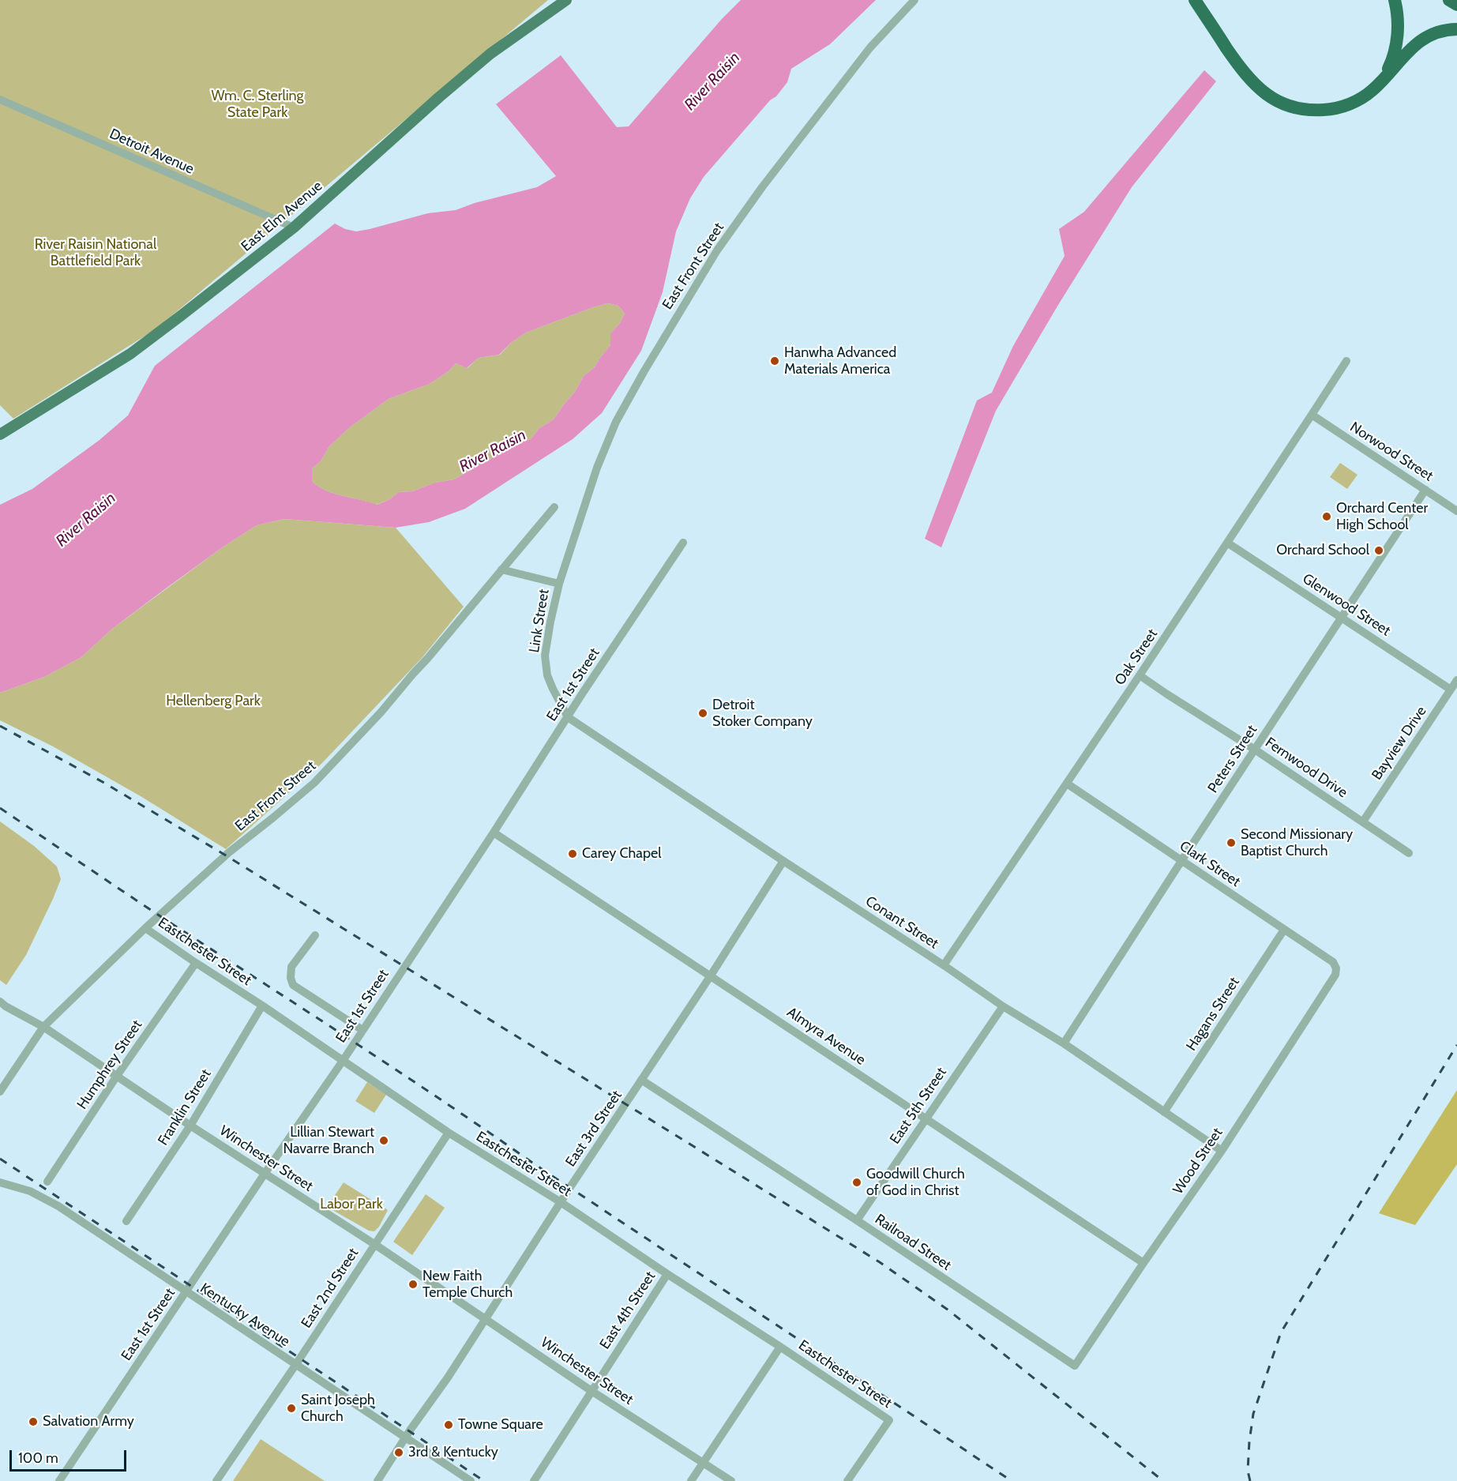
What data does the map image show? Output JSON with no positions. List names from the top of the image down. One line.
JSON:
{"streets":{"main road":["East Elm Avenue"],"street":["Detroit Avenue","East Front Street","Norwood Street","Glenwood Street","Link Street","Oak Street","East 1st Street","Bayview Drive","Peters Street","Fernwood Drive","Clark Street","Conant Street","Eastchester Street","Hagans Street","Almyra Avenue","Humphrey Street","East 5th Street","Franklin Street","East 3rd Street","Winchester Street","Wood Street","Railroad Street","East 2nd Street","East 4th Street","Kentucky Avenue"]},"crossings":[["Detroit Avenue","East Elm Avenue"],["East Front Street","Link Street"],["East Front Street","Eastchester Street"],["East Front Street","Winchester Street"],["Norwood Street","Oak Street"],["Norwood Street","Peters Street"],["Glenwood Street","Oak Street"],["Glenwood Street","Bayview Drive"],["Glenwood Street","Peters Street"],["Link Street","East 1st Street"],["Link Street","Conant Street"],["Oak Street","Fernwood Drive"],["Oak Street","Clark Street"],["Oak Street","Conant Street"],["East 1st Street","Conant Street"],["East 1st Street","Eastchester Street"],["East 1st Street","Almyra Avenue"],["East 1st Street","Winchester Street"],["East 1st Street","Kentucky Avenue"],["Bayview Drive","Fernwood Drive"],["Peters Street","Fernwood Drive"],["Peters Street","Clark Street"],["Peters Street","Conant Street"],["Clark Street","Hagans Street"],["Clark Street","Wood Street"],["Conant Street","Hagans Street"],["Conant Street","East 5th Street"],["Conant Street","East 3rd Street"],["Conant Street","Wood Street"],["Eastchester Street","Humphrey Street"],["Eastchester Street","Franklin Street"],["Eastchester Street","East 3rd Street"],["Eastchester Street","East 2nd Street"],["Eastchester Street","East 4th Street"],["Almyra Avenue","East 5th Street"],["Almyra Avenue","East 3rd Street"],["Almyra Avenue","Wood Street"],["Humphrey Street","Winchester Street"],["East 5th Street","Railroad Street"],["Franklin Street","Winchester Street"],["East 3rd Street","Winchester Street"],["East 3rd Street","Railroad Street"],["East 3rd Street","Kentucky Avenue"],["Winchester Street","East 2nd Street"],["Winchester Street","East 4th Street"],["Wood Street","Railroad Street"],["East 2nd Street","Kentucky Avenue"]],"water":["River Raisin"],"parks":["Wm. C. Sterling State Park","River Raisin National Battlefield Park","Hellenberg Park","Labor Park"],"places":["Hanwha Advanced Materials America","Orchard Center High School","Orchard School","Detroit Stoker Company","Second Missionary Baptist Church","Carey Chapel","Lillian Stewart Navarre Branch","Goodwill Church of God in Christ","New Faith Temple Church","Saint Joseph Church","Salvation Army","Towne Square","3rd & Kentucky"],"scale_bar":"100 m"}
